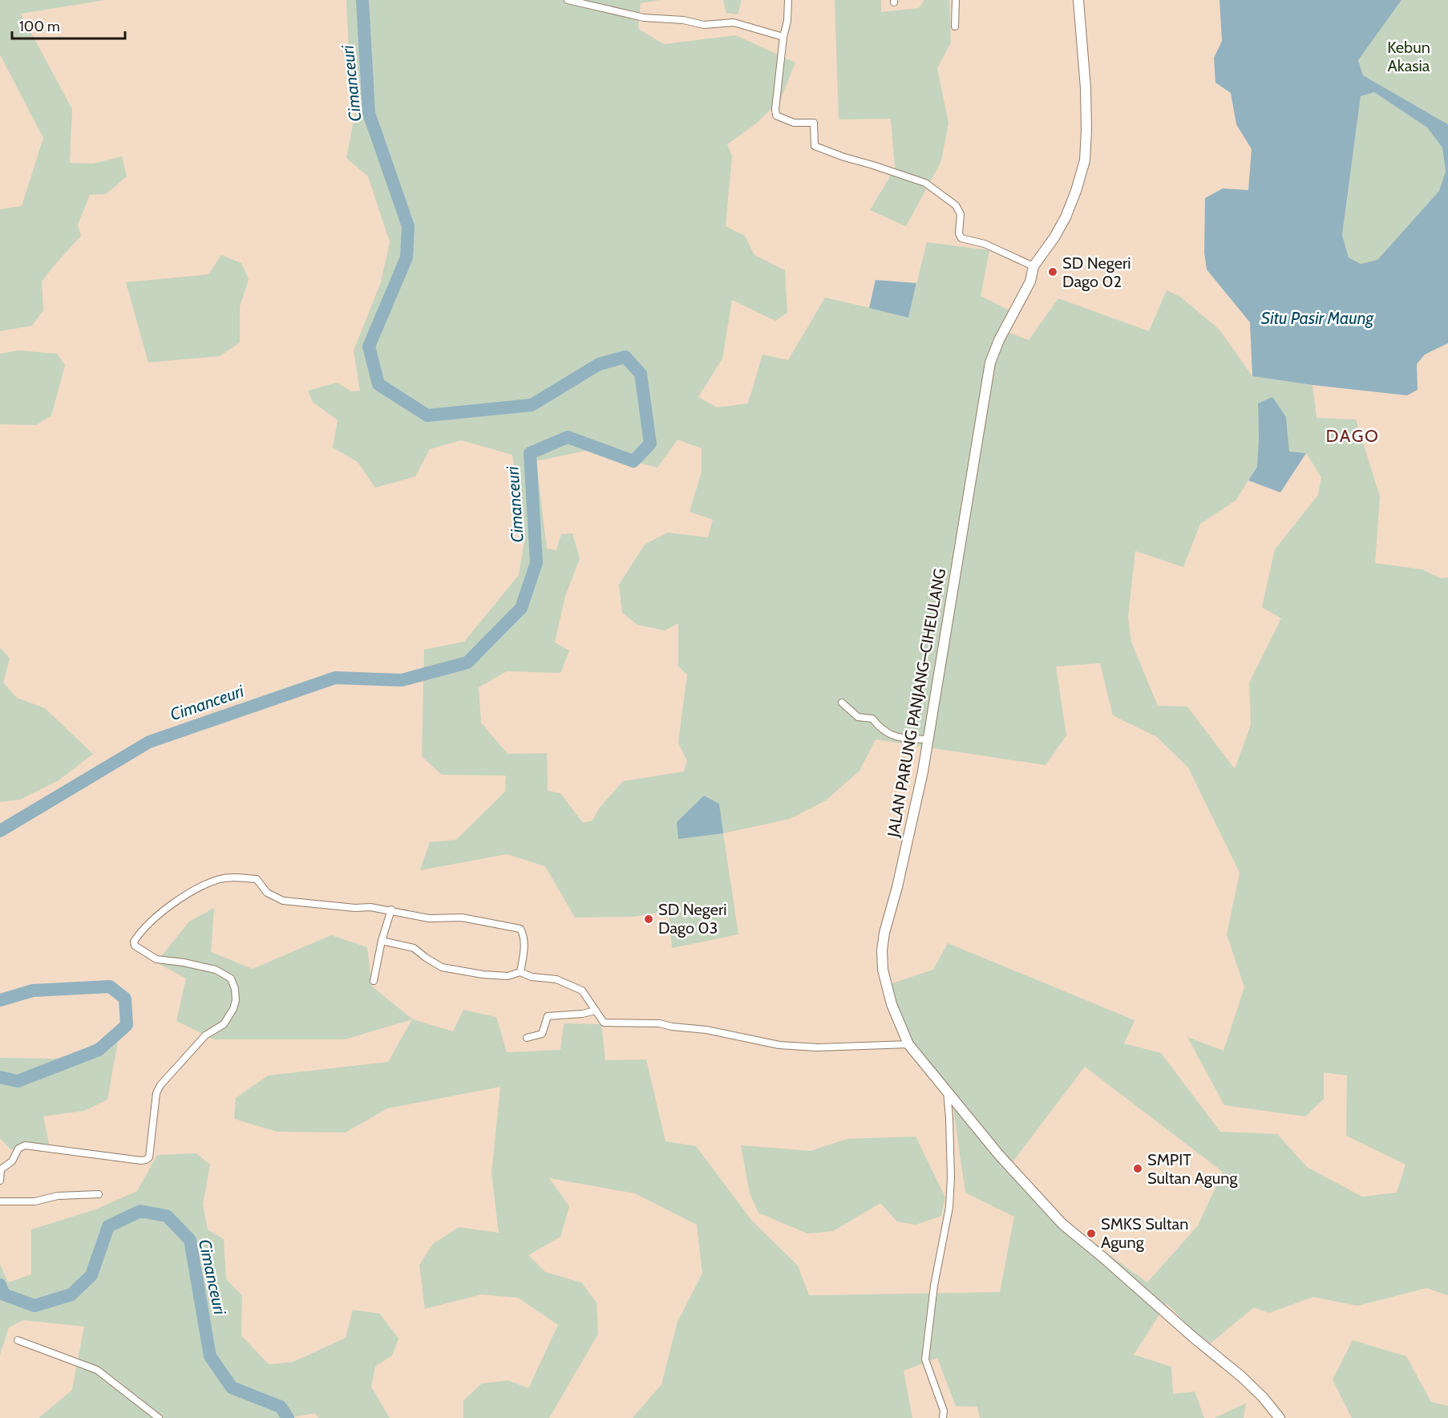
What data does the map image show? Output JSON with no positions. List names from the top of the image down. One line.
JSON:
{"streets":{"street":["JALAN PARUNG PANJANG–CIHEULANG"]},"districts":["DAGO"],"water":["Cimanceuri","Situ Pasir Maung"],"parks":["Kebun Akasia"],"places":["SD Negeri Dago 02","SD Negeri Dago 03","SMPIT Sultan Agung","SMKS Sultan Agung"],"scale_bar":"100 m"}
